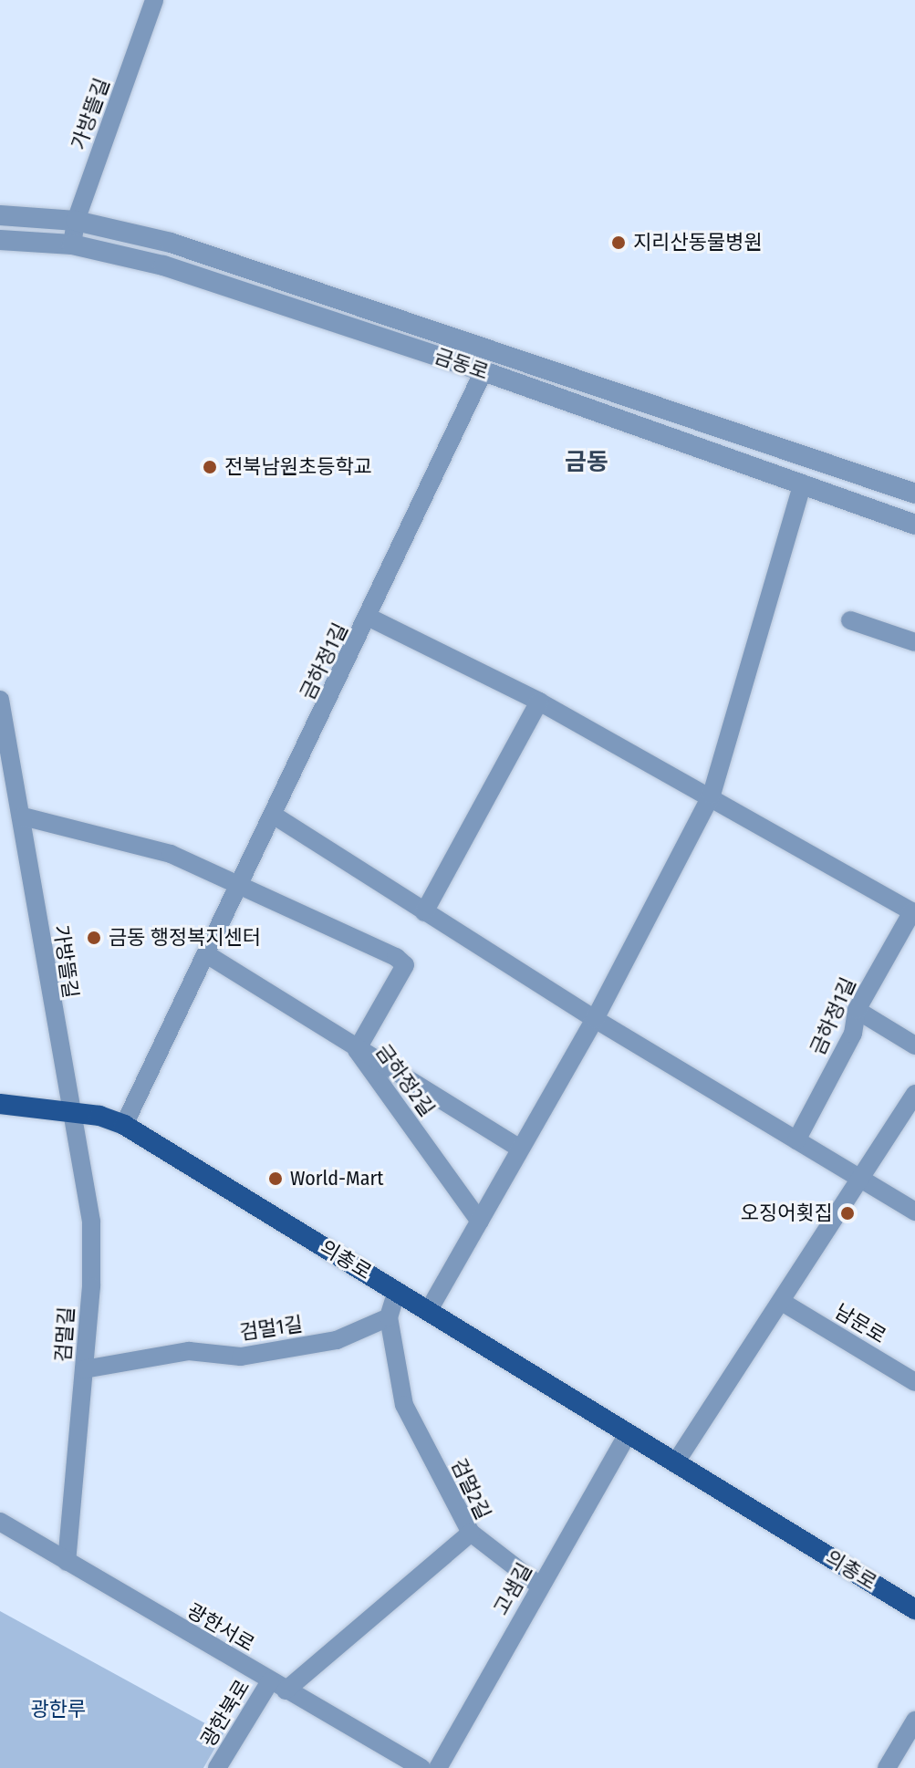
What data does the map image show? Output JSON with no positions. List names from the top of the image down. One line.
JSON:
{"streets":{"main road":["의총로"],"street":["가방뜰길","금동로","금하정1길","금하정2길","남문로","검멀1길","검멀길","검멀2길","고샘길","광한서로","광한북로"]},"crossings":[["가방뜰길","금동로"],["가방뜰길","의총로"],["가방뜰길","검멀길"],["의총로","검멀길"],["의총로","고샘길"],["검멀1길","검멀길"],["검멀1길","검멀2길"],["검멀길","광한서로"],["검멀2길","광한서로"],["검멀2길","광한북로"],["광한서로","광한북로"]],"districts":["금동"],"parks":["광한루"],"places":["지리산동물병원","전북남원초등학교","금동 행정복지센터","World-Mart","오징어횟집"]}
